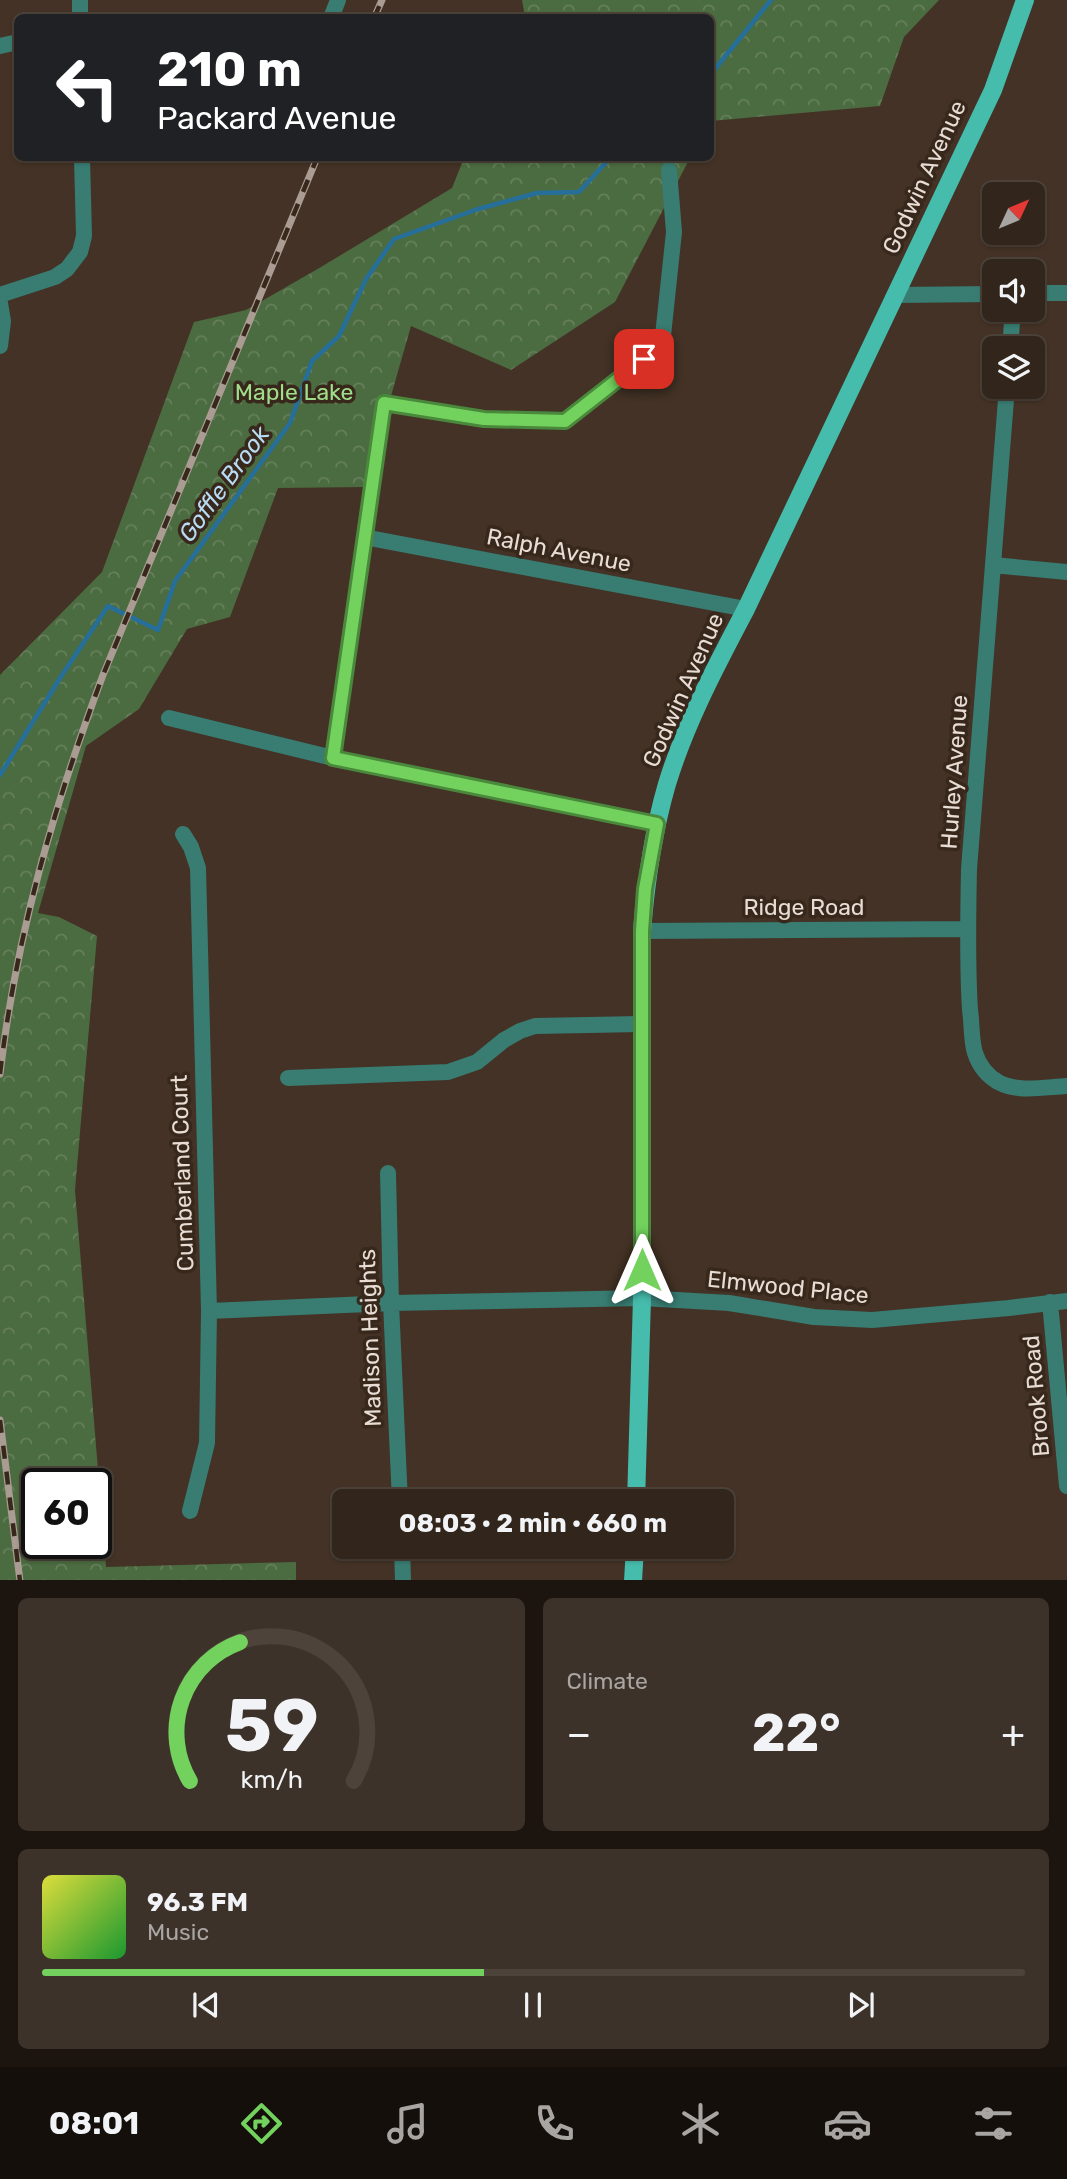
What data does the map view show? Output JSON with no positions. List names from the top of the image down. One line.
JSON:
{"streets":{"main road":["Godwin Avenue"],"street":["Ralph Avenue","Hurley Avenue","Ridge Road","Cumberland Court","Elmwood Place","Madison Heights","Brook Road"]},"crossings":[["Godwin Avenue","Ralph Avenue"],["Godwin Avenue","Ridge Road"],["Godwin Avenue","Elmwood Place"],["Hurley Avenue","Ridge Road"],["Cumberland Court","Elmwood Place"],["Elmwood Place","Madison Heights"],["Elmwood Place","Brook Road"]],"water":["Goffle Brook"],"parks":["Maple Lake"],"north":"top right","page":{"turn":["210 m","Packard Avenue"],"limit":"60","trip":"08:03 · 2 min · 660 m","tile":"Climate","heat":["−","22°","+"],"song":["96.3 FM","Music"],"tabs":"08:01","gauge":["59","km/h"]}}
